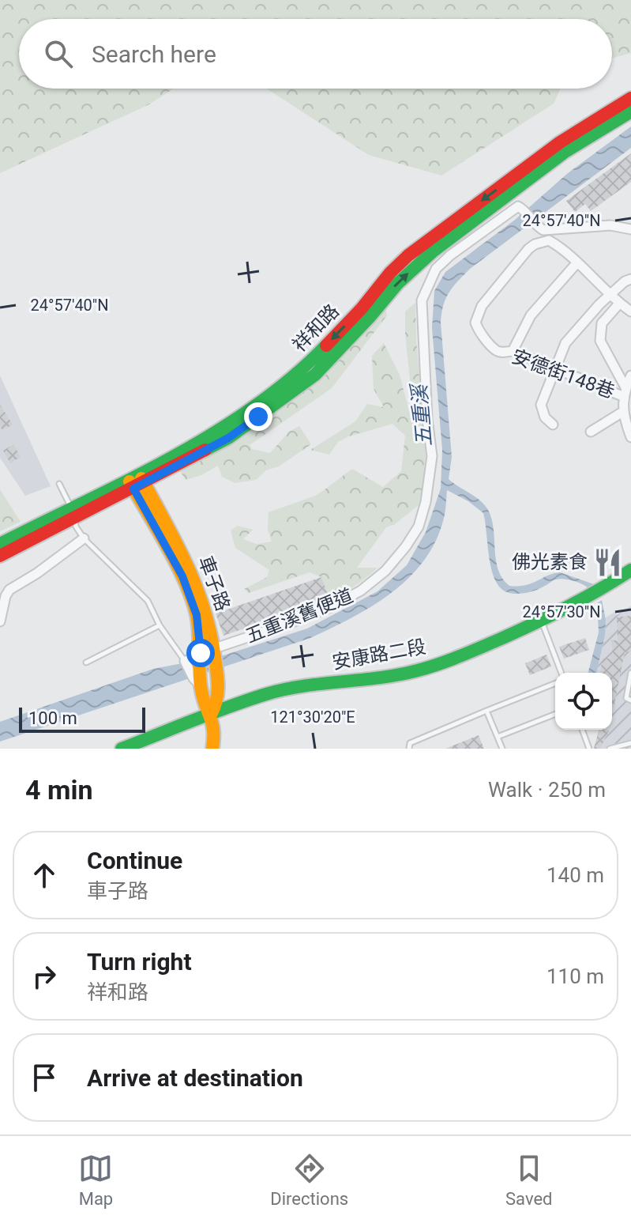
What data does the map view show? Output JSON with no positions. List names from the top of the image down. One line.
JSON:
{"streets":{"main road":["祥和路","車子路","安康路二段"],"street":["安德街148巷","五重溪舊便道"]},"crossings":[["祥和路","車子路"],["車子路","五重溪舊便道"],["車子路","安康路二段"]],"water":["五重溪"],"places":{"restaurant":["佛光素食"]},"scale_bar":"100 m","page":{"search":"Search here","scale":"100 m","heading":["4 min","Walk · 250 m"],"list":[["Continue","車子路","140 m"],["Turn right","祥和路","110 m"],"Arrive at destination"],"nav":["Map","Directions","Saved"]},"coordinates":["24°57'40\"N","24°57'30\"N","121°30'20\"E"]}
